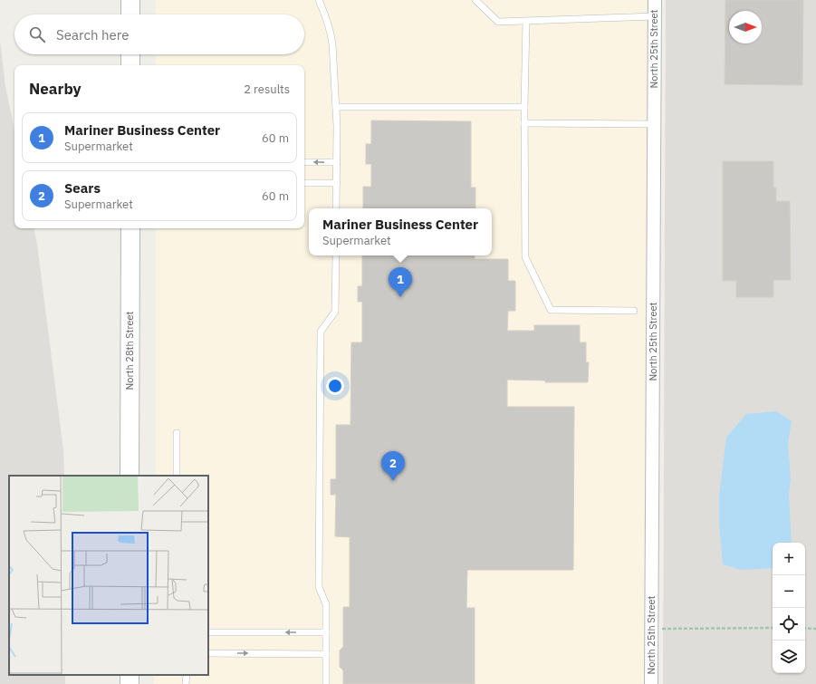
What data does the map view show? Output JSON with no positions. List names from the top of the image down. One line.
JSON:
{"streets":{"main road":["North 28th Street"],"street":["North 25th Street"]},"north":"right","page":{"search":"Search here","heading":["Nearby","2 results"],"list":[{"mark":"1","name":"Mariner Business Center","note":"Supermarket","value":"60 m"},{"mark":"2","name":"Sears","note":"Supermarket","value":"60 m"}],"popup":["Mariner Business Center","Supermarket"],"pins":["1","2"],"map_buttons":["+","−"]}}
